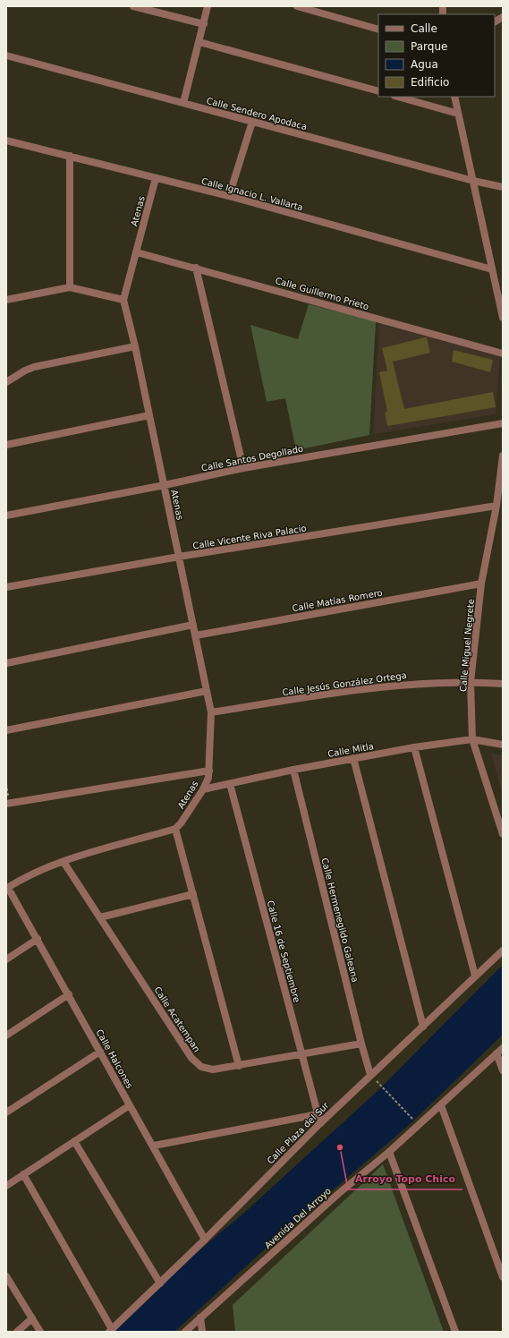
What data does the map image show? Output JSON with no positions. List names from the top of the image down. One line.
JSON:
{"streets":{"street":["Calle Sendero Apodaca","Calle Ignacio L. Vallarta","Atenas","Calle Guillermo Prieto","Calle Santos Degollado","Calle Vicente Riva Palacio","Calle Matías Romero","Calle Miguel Negrete","Calle Jesús González Ortega","Calle Mitla","Calle Hermenegildo Galeana","Calle 16 de Septiembre","Calle Acatempan","Calle Halcones","Calle Plaza del Sur","Avenida Del Arroyo"]},"crossings":[["Calle Ignacio L. Vallarta","Atenas"],["Atenas","Calle Guillermo Prieto"],["Atenas","Calle Santos Degollado"],["Atenas","Calle Vicente Riva Palacio"],["Atenas","Calle Matías Romero"],["Atenas","Calle Jesús González Ortega"],["Atenas","Calle Mitla"],["Calle Vicente Riva Palacio","Calle Miguel Negrete"],["Calle Matías Romero","Calle Miguel Negrete"],["Calle Miguel Negrete","Calle Jesús González Ortega"],["Calle Miguel Negrete","Calle Mitla"],["Calle Mitla","Calle Hermenegildo Galeana"],["Calle Mitla","Calle 16 de Septiembre"],["Calle Hermenegildo Galeana","Calle Acatempan"],["Calle Hermenegildo Galeana","Calle Plaza del Sur"],["Calle 16 de Septiembre","Calle Acatempan"],["Calle 16 de Septiembre","Calle Plaza del Sur"],["Calle Halcones","Calle Plaza del Sur"]],"places":["Arroyo Topo Chico"],"legend":["Calle","Parque","Agua","Edificio"]}
